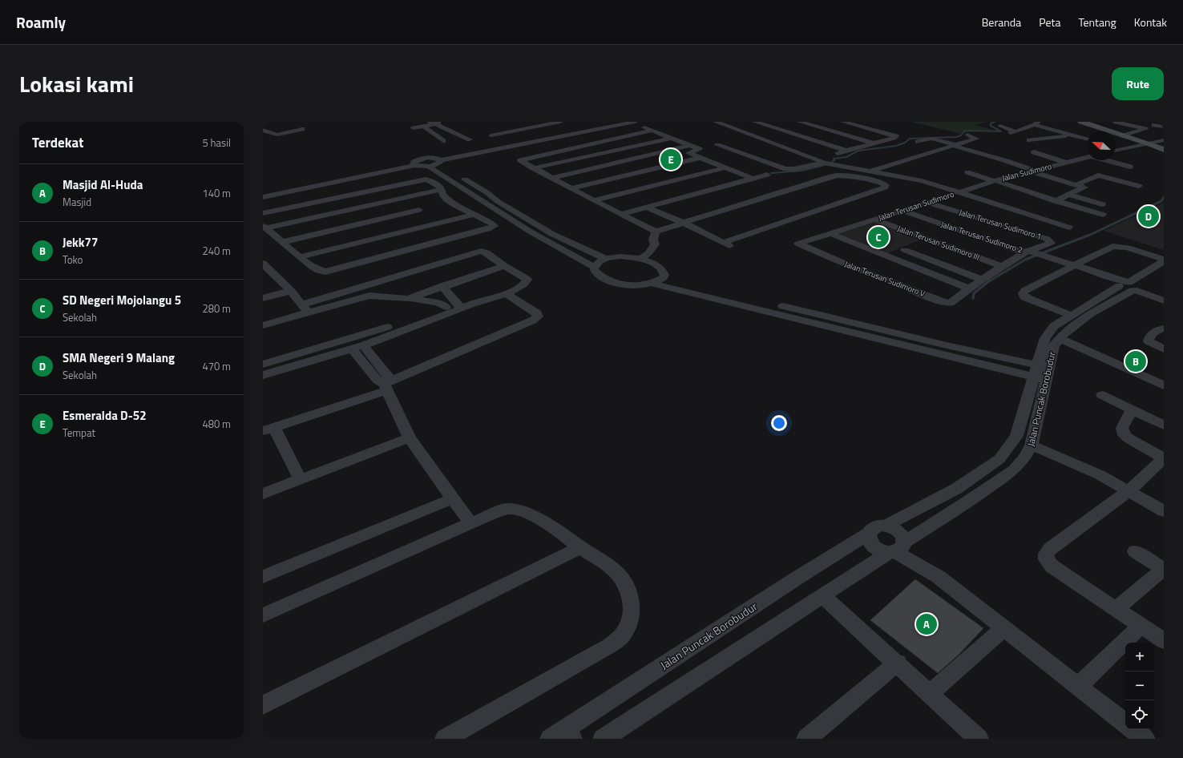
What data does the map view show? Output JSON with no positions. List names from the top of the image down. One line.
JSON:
{"streets":{"street":["Jalan Sudimoro","Jalan Terusan Sudimoro","Jalan Terusan Sudimoro 1","Jalan Terusan Sudimoro 2","Jalan Terusan Sudimoro III","Jalan Terusan Sudimoro V","Jalan Puncak Borobudur"]},"crossings":[["Jalan Sudimoro","Jalan Terusan Sudimoro"],["Jalan Terusan Sudimoro","Jalan Terusan Sudimoro 1"],["Jalan Terusan Sudimoro","Jalan Terusan Sudimoro 2"],["Jalan Terusan Sudimoro","Jalan Terusan Sudimoro III"],["Jalan Terusan Sudimoro","Jalan Terusan Sudimoro V"],["Jalan Terusan Sudimoro 1","Jalan Terusan Sudimoro 2"],["Jalan Terusan Sudimoro 1","Jalan Terusan Sudimoro V"],["Jalan Terusan Sudimoro 2","Jalan Terusan Sudimoro V"],["Jalan Terusan Sudimoro 2","Jalan Puncak Borobudur"],["Jalan Terusan Sudimoro III","Jalan Terusan Sudimoro V"]],"north":"top left","page":{"header":"Roamly","nav":["Beranda","Peta","Tentang","Kontak"],"title":"Lokasi kami","buttons":"Rute","heading":["Terdekat","5 hasil"],"pins":["E","D","C","B","A"],"list":[{"mark":"A","name":"Masjid Al-Huda","note":"Masjid","value":"140 m"},{"mark":"B","name":"Jekk77","note":"Toko","value":"240 m"},{"mark":"C","name":"SD Negeri Mojolangu 5","note":"Sekolah","value":"280 m"},{"mark":"D","name":"SMA Negeri 9 Malang","note":"Sekolah","value":"470 m"},{"mark":"E","name":"Esmeralda D-52","note":"Tempat","value":"480 m"}],"map_buttons":["+","−"]}}
